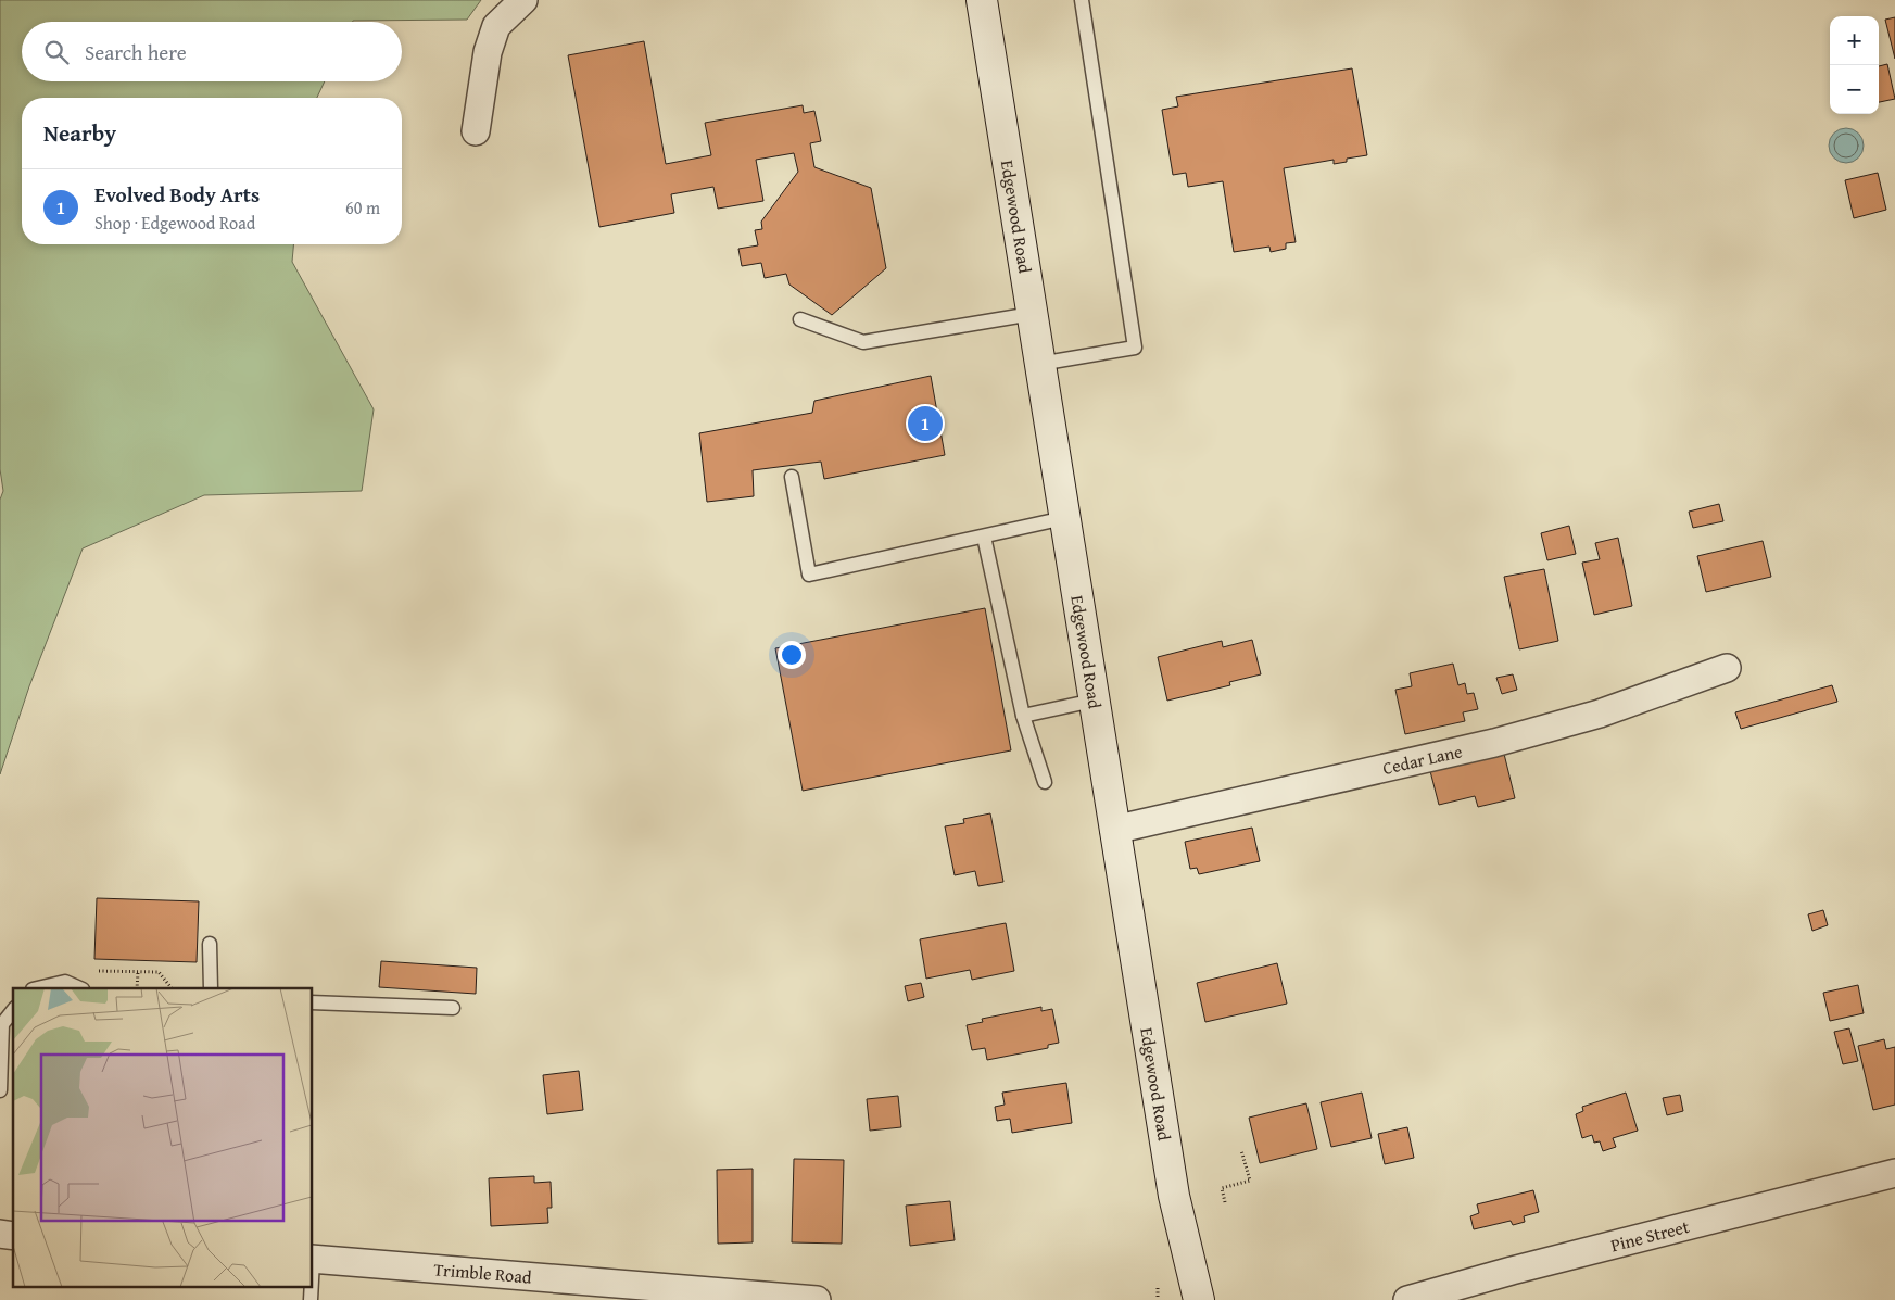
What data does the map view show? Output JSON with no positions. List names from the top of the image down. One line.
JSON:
{"streets":{"main road":["Edgewood Road"],"street":["Cedar Lane","Pine Street","Trimble Road"]},"crossings":[["Edgewood Road","Cedar Lane"]],"page":{"map_buttons":["+","−"],"search":"Search here","heading":"Nearby","list":[{"mark":"1","name":"Evolved Body Arts","note":"Shop · Edgewood Road","value":"60 m"}],"pins":"1"}}
